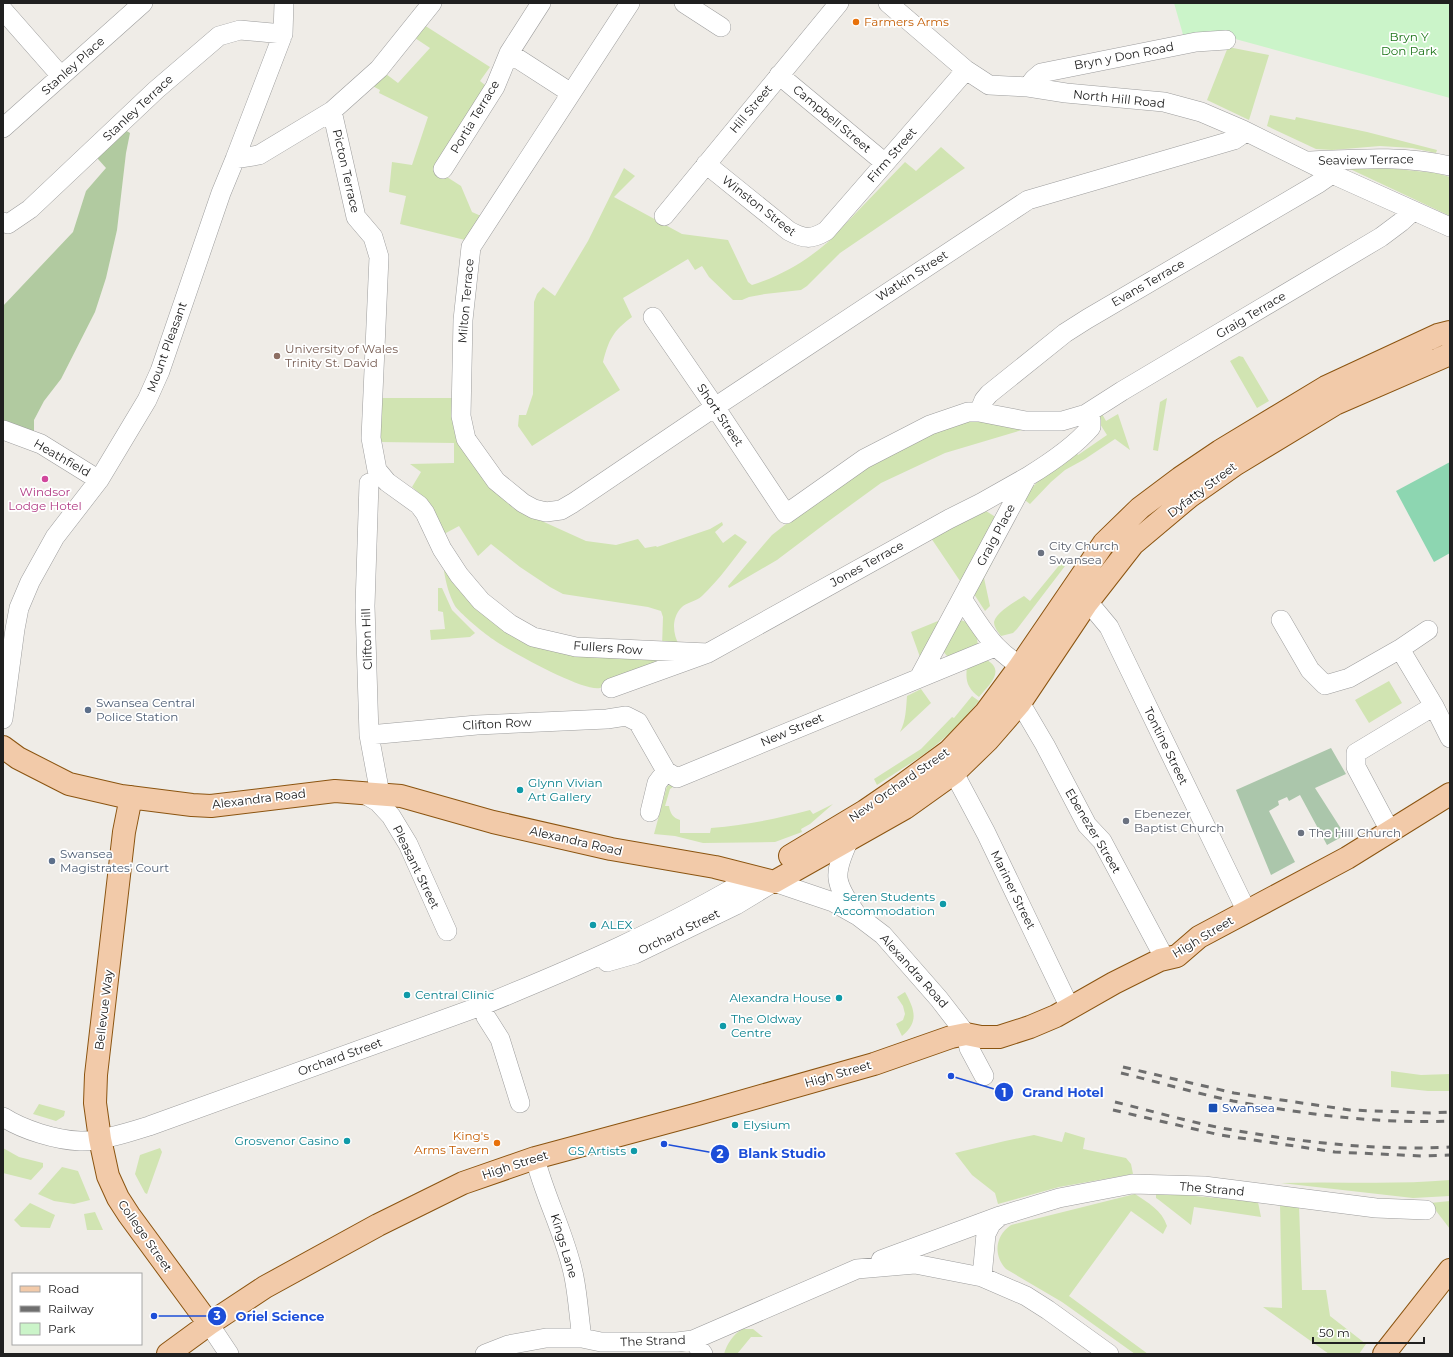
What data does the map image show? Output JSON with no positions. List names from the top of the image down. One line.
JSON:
{"streets":{"main road":["Dyfatty Street","New Orchard Street","Alexandra Road","High Street","Bellevue Way","College Street"],"street":["Bryn y Don Road","Stanley Place","North Hill Road","Stanley Terrace","Hill Street","Portia Terrace","Campbell Street","Firm Street","Seaview Terrace","Picton Terrace","Winston Street","Watkin Street","Evans Terrace","Milton Terrace","Graig Terrace","Mount Pleasant","Short Street","Heathfield","Graig Place","Jones Terrace","Clifton Hill","Fullers Row","Clifton Row","New Street","Tontine Street","Ebenezer Street","Pleasant Street","Mariner Street","Orchard Street","The Strand","Kings Lane"]},"crossings":[["Bryn y Don Road","North Hill Road"],["North Hill Road","Firm Street"],["North Hill Road","Seaview Terrace"],["North Hill Road","Watkin Street"],["North Hill Road","Evans Terrace"],["North Hill Road","Graig Terrace"],["Stanley Terrace","Mount Pleasant"],["Hill Street","Campbell Street"],["Hill Street","Winston Street"],["Campbell Street","Firm Street"],["Firm Street","Winston Street"],["Picton Terrace","Fullers Row"],["Watkin Street","Milton Terrace"],["Watkin Street","Short Street"],["Evans Terrace","Graig Terrace"],["Graig Terrace","Short Street"],["Graig Terrace","Graig Place"],["Mount Pleasant","Heathfield"],["Dyfatty Street","Tontine Street"],["Dyfatty Street","New Orchard Street"],["Dyfatty Street","Ebenezer Street"],["Graig Place","Jones Terrace"],["Graig Place","New Street"],["Jones Terrace","Fullers Row"],["Clifton Hill","Clifton Row"],["Clifton Hill","Alexandra Road"],["Clifton Hill","Pleasant Street"],["Clifton Row","New Street"],["Tontine Street","High Street"],["New Orchard Street","Alexandra Road"],["New Orchard Street","Ebenezer Street"],["New Orchard Street","Mariner Street"],["New Orchard Street","Orchard Street"],["Alexandra Road","Pleasant Street"],["Alexandra Road","Orchard Street"],["Alexandra Road","High Street"],["Alexandra Road","Bellevue Way"],["Ebenezer Street","High Street"],["Mariner Street","High Street"],["Orchard Street","Bellevue Way"],["Orchard Street","College Street"],["High Street","College Street"],["High Street","Kings Lane"],["Bellevue Way","College Street"],["The Strand","Kings Lane"]],"parks":["Bryn Y Don Park"],"places":{"other":["Farmers Arms","University of Wales Trinity St. David","Windsor Lodge Hotel","City Church Swansea","Swansea Central Police Station","Glynn Vivian Art Gallery","Ebenezer Baptist Church","The Hill Church","Swansea Magistrates' Court","Seren Students Accommodation","ALEX","Central Clinic","Alexandra House","The Oldway Centre","Grand Hotel","Elysium","Grosvenor Casino","King's Arms Tavern","Blank Studio","GS Artists","Oriel Science"],"transit":["Swansea"]},"legend":["Road","Railway","Park"],"scale_bar":"50 m"}
